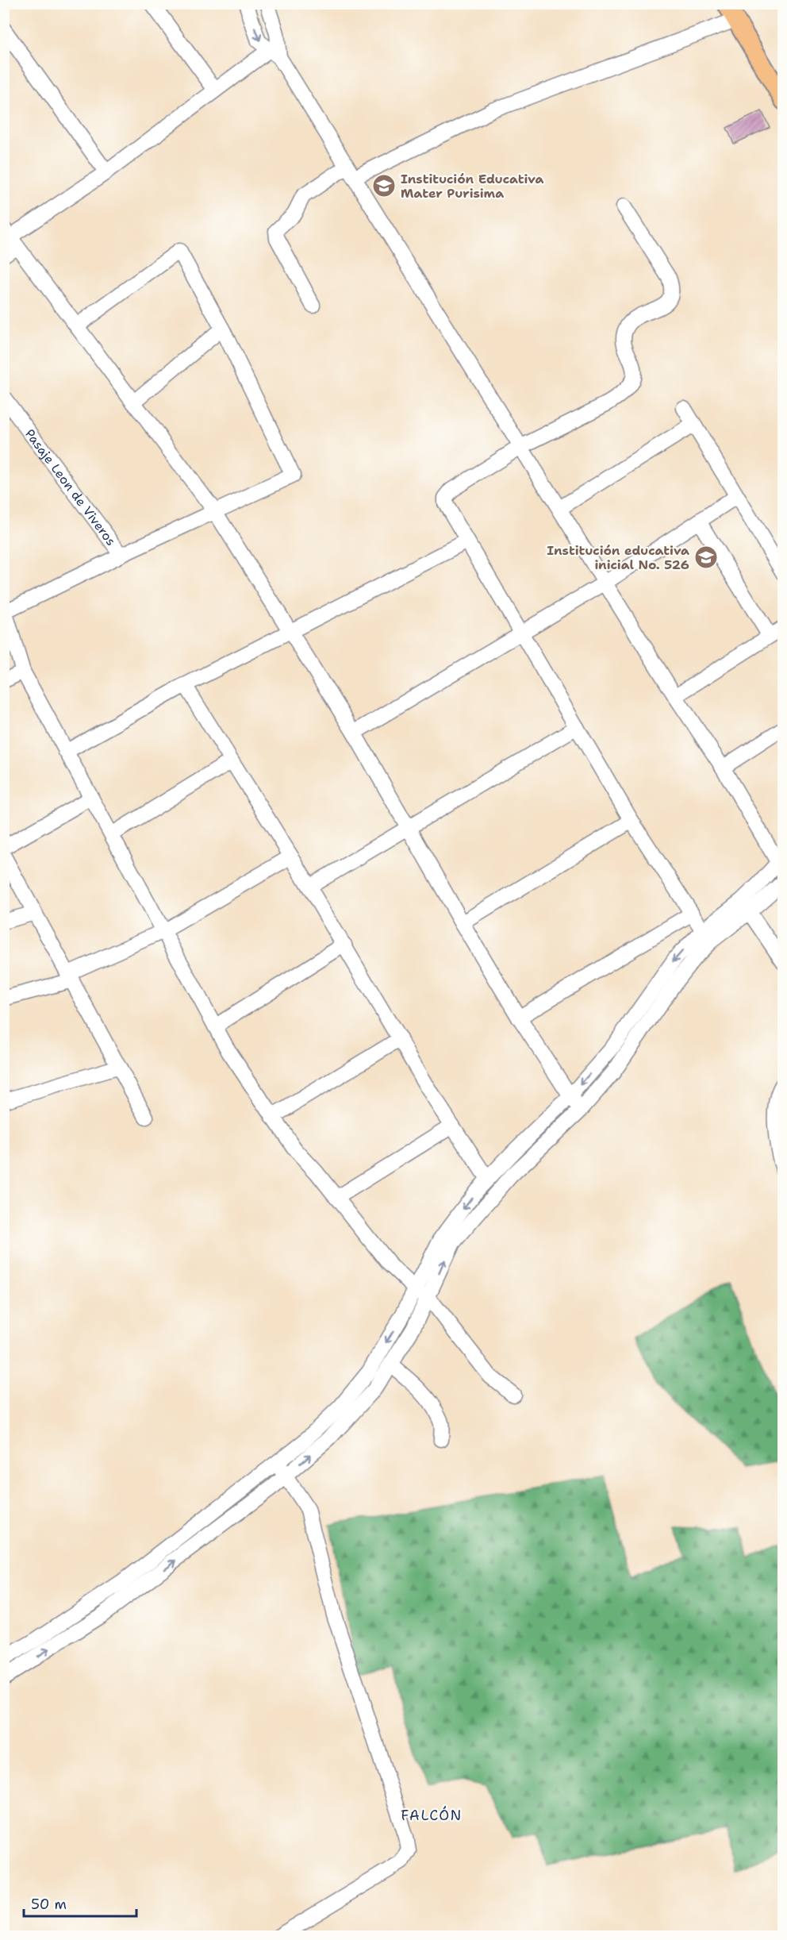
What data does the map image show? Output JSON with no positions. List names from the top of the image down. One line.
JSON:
{"streets":{"street":["Pasaje Leon de Viveros"]},"districts":["FALCÓN"],"places":{"school or university":["Institución Educativa Mater Purisima","Institución educativa inicial No. 526"]},"scale_bar":"50 m"}
